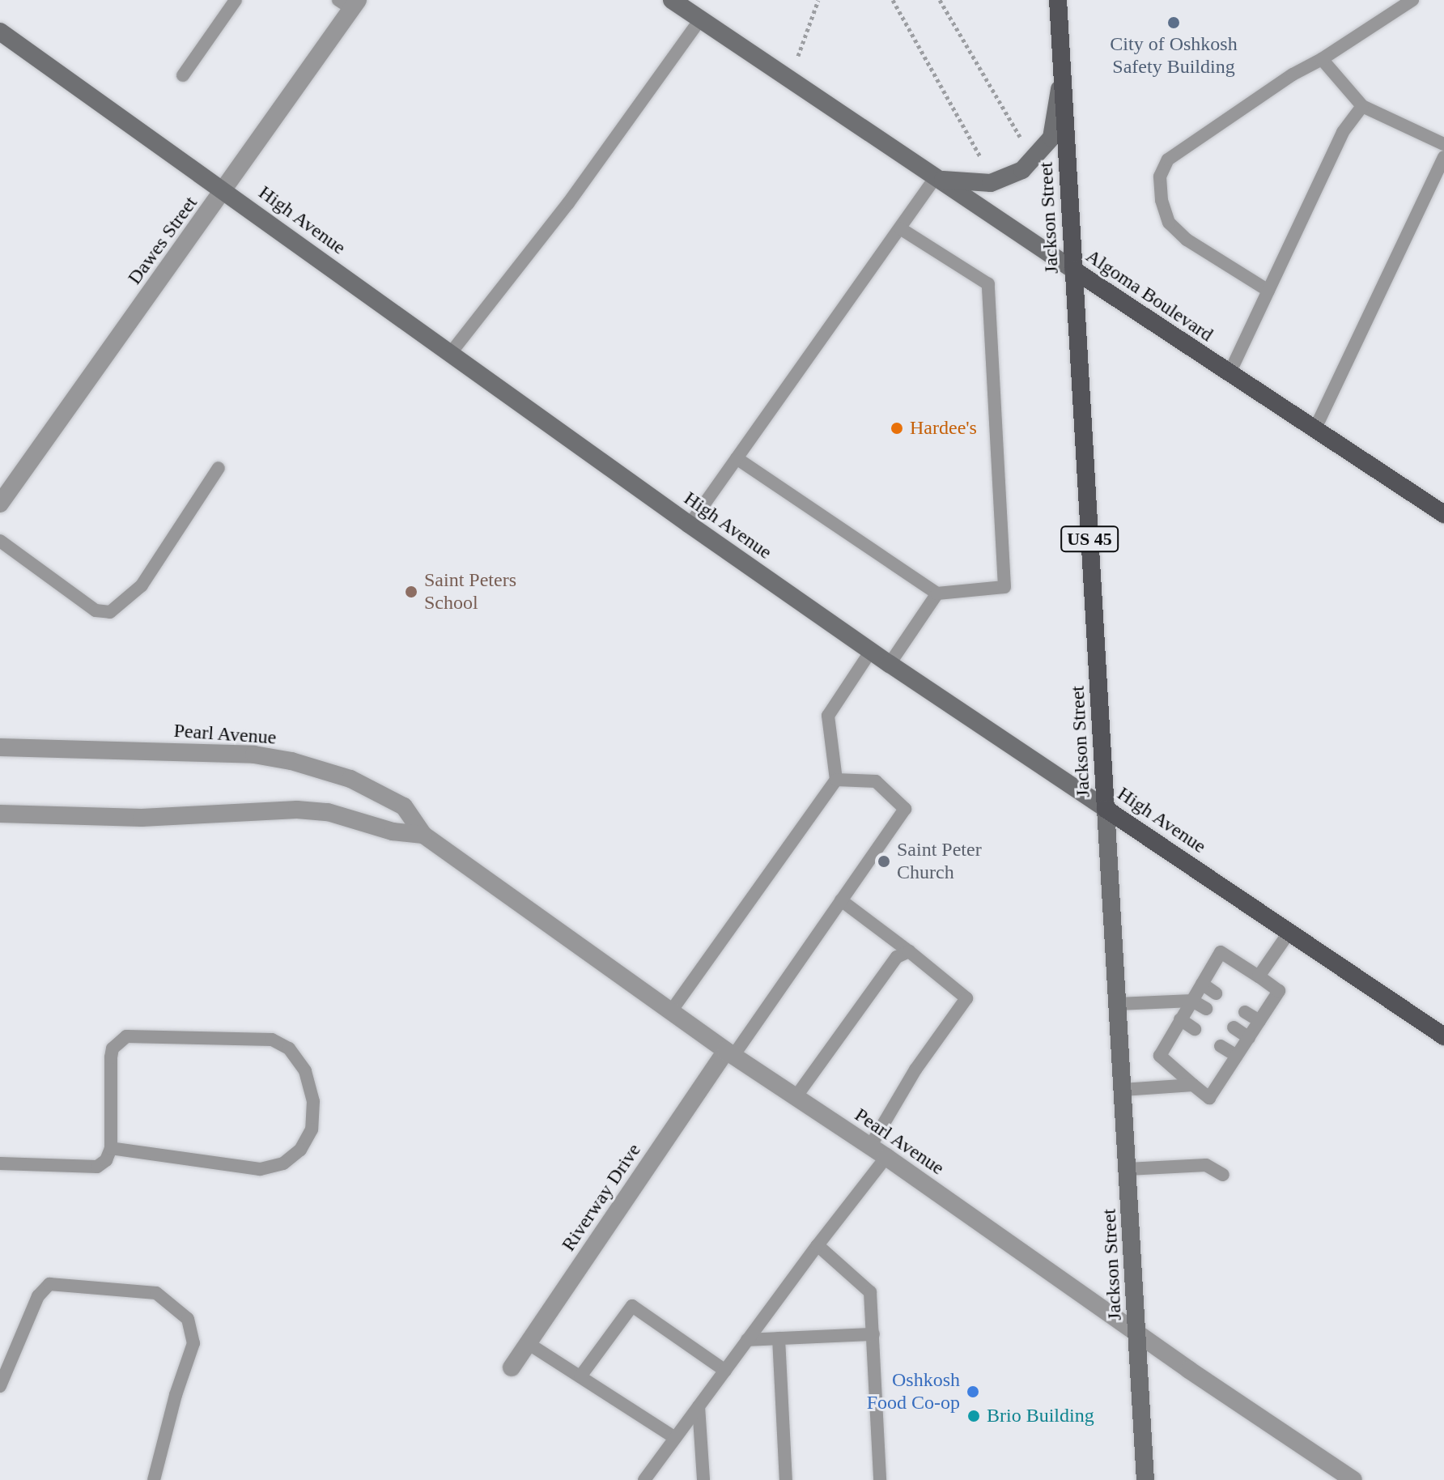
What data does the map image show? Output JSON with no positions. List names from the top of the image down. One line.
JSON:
{"streets":{"main road":["Jackson Street","High Avenue","Algoma Boulevard","US 45"],"street":["Dawes Street","Pearl Avenue","Riverway Drive"]},"crossings":[["Jackson Street","High Avenue"],["Jackson Street","Algoma Boulevard"],["Jackson Street","Pearl Avenue"],["High Avenue","Dawes Street"],["Pearl Avenue","Riverway Drive"]],"places":["City of Oshkosh Safety Building","Hardee's","Saint Peters School","Saint Peter Church","Oshkosh Food Co-op","Brio Building"]}
